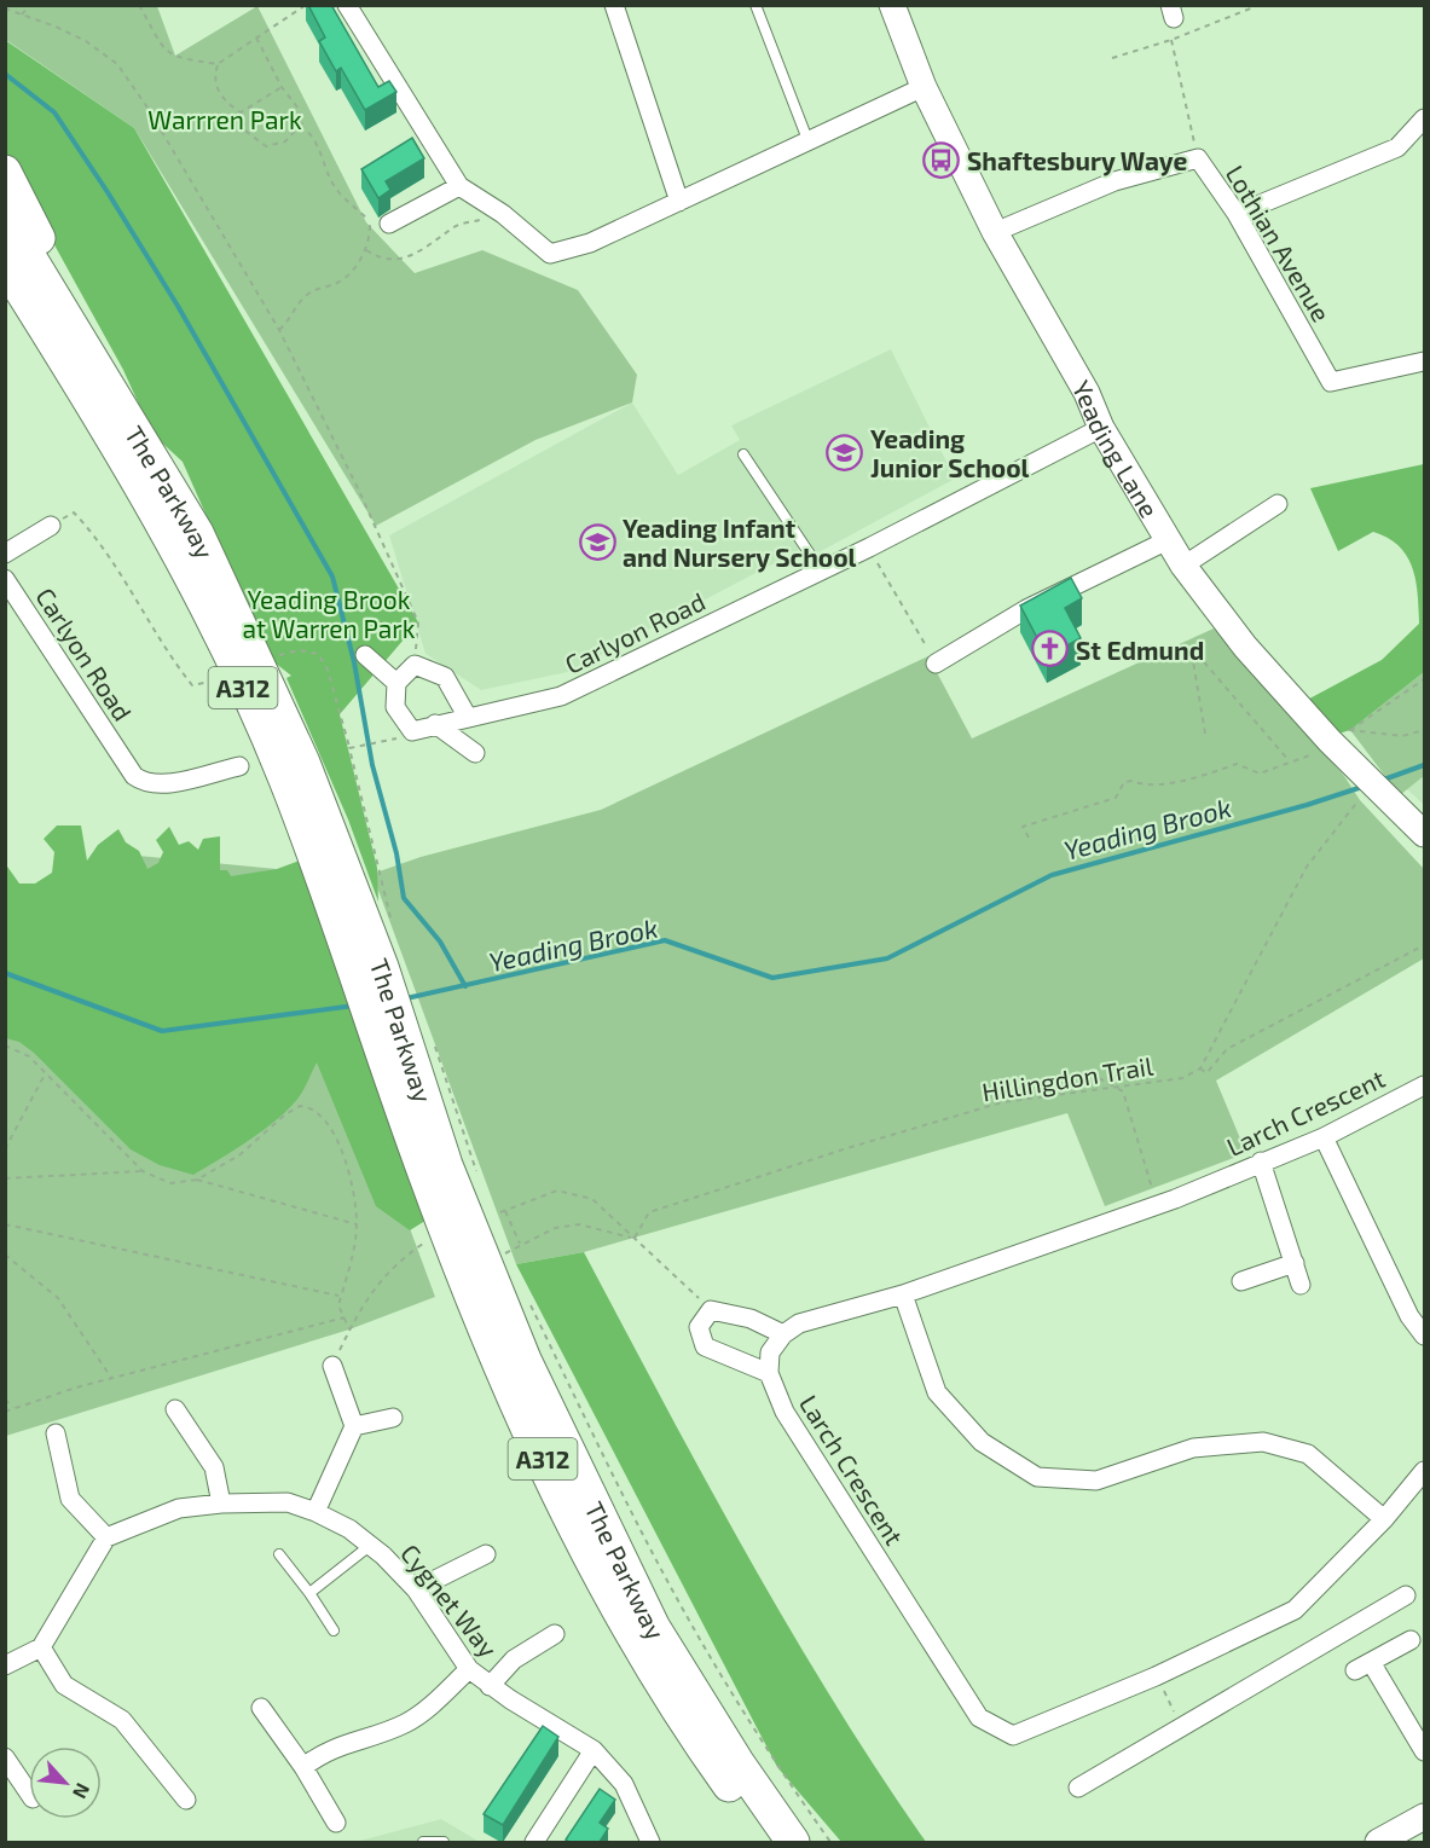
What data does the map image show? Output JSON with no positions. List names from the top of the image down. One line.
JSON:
{"streets":{"highway":["The Parkway","A312"],"street":["Lothian Avenue","Yeading Lane","Carlyon Road","Larch Crescent","Cygnet Way"],"path":["Hillingdon Trail"]},"crossings":[["Lothian Avenue","Yeading Lane"],["Yeading Lane","Carlyon Road"],["The Parkway","A312"]],"water":["Yeading Brook"],"parks":["Warrren Park","Yeading Brook at Warren Park"],"places":{"bus stop":["Shaftesbury Waye"],"school or university":["Yeading Junior School","Yeading Infant and Nursery School"],"church":["St Edmund"]},"north":"bottom right"}
